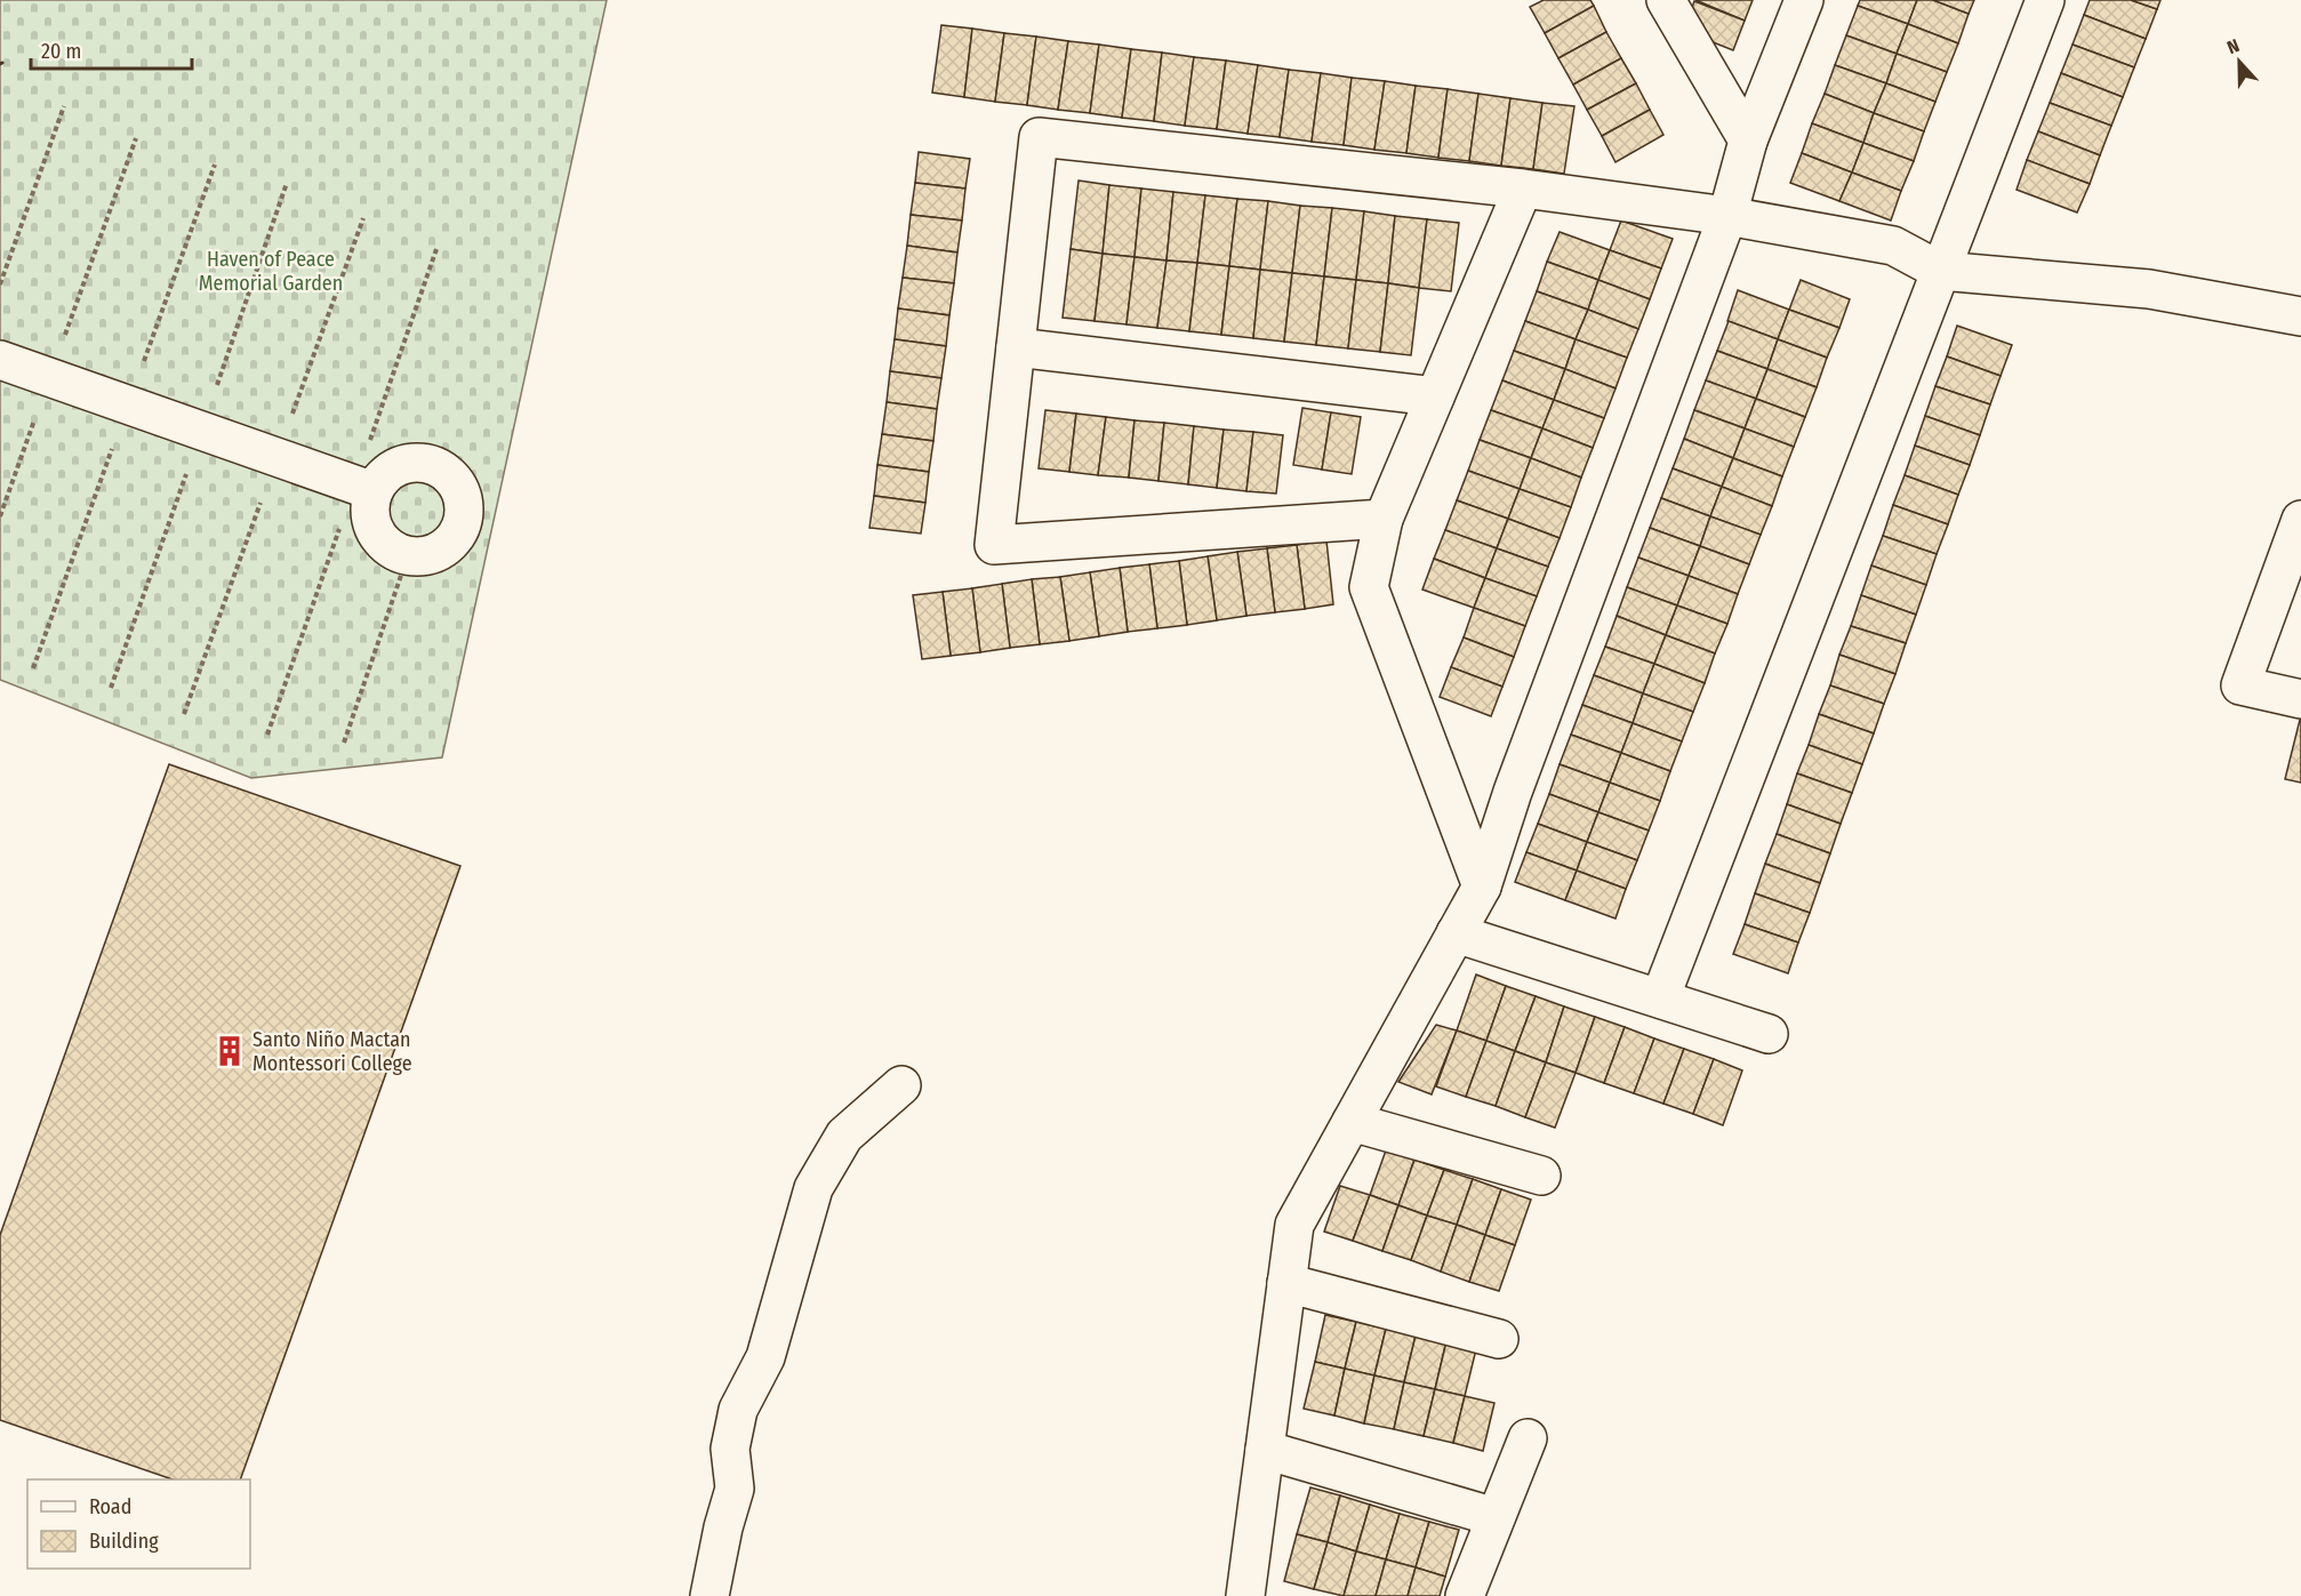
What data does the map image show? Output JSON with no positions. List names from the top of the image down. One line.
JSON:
{"parks":["Haven of Peace Memorial Garden"],"places":{"building":["Santo Niño Mactan Montessori College"]},"legend":["Road","Building"],"scale_bar":"20 m","north":"top"}
